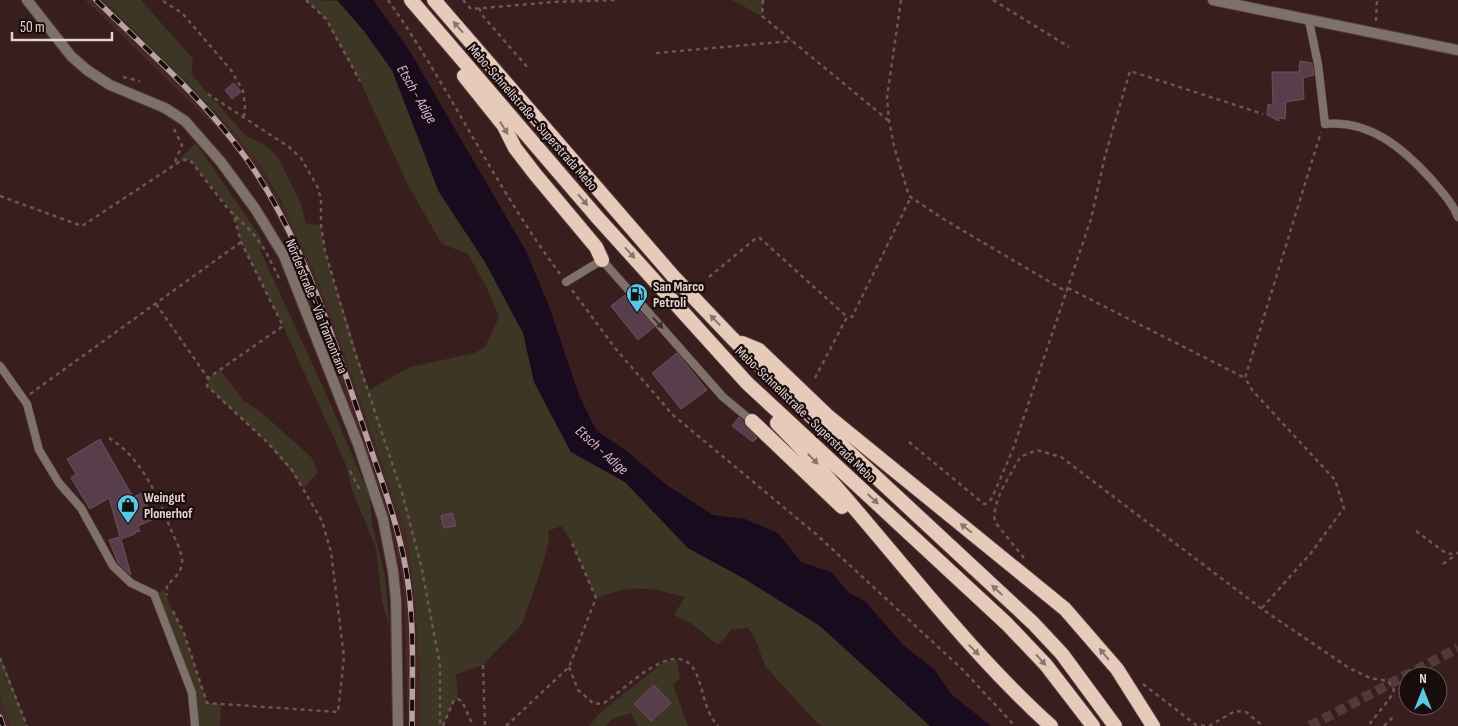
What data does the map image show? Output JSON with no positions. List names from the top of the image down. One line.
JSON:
{"streets":{"highway":["Mebo-Schnellstraße - Superstrada Mebo"],"street":["Nörderstraße - Via Tramontana"]},"water":["Etsch - Adige"],"places":{"fuel station":["San Marco Petroli"],"shop":["Weingut Plonerhof"]},"scale_bar":"50 m","north":"top"}
